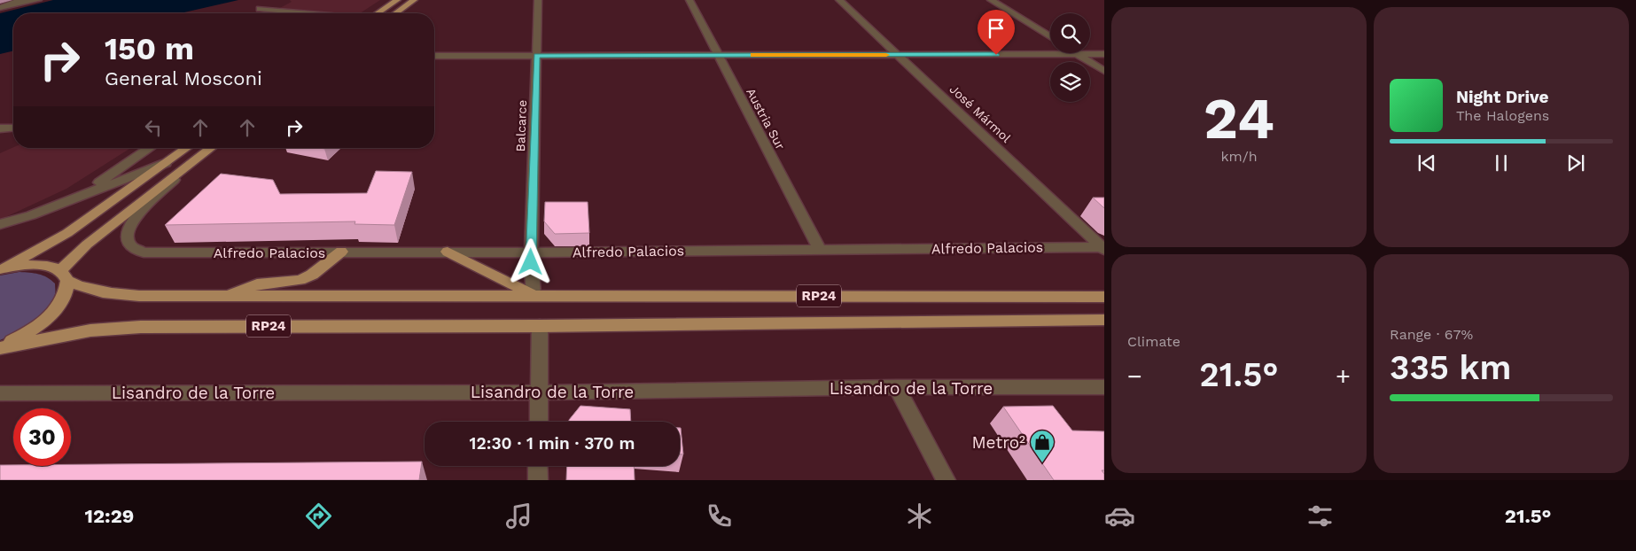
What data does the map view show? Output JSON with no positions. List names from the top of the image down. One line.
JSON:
{"streets":{"main road":["RP24"],"street":["José Mármol","Austria Sur","Balcarce","Alfredo Palacios","Lisandro de la Torre"]},"crossings":[["José Mármol","Alfredo Palacios"],["Austria Sur","Alfredo Palacios"],["Balcarce","Alfredo Palacios"],["Balcarce","RP24"]],"places":{"shop":["Metro²"]},"page":{"tile":[["24","km/h"],"Climate",["Range · 67%","335 km"]],"turn":["150 m","General Mosconi"],"song":["Night Drive","The Halogens"],"heat":["−","21.5°","+"],"limit":"30","trip":"12:30 · 1 min · 370 m","tabs":["12:29","21.5°"]}}
